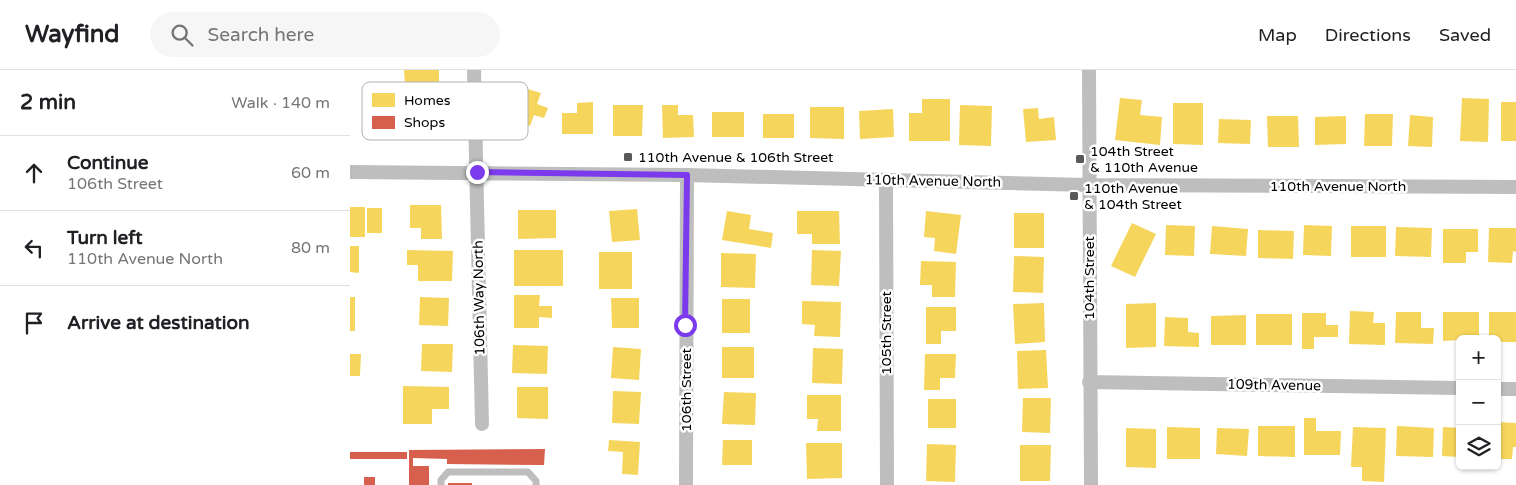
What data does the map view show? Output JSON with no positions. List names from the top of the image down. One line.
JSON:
{"streets":{"street":["110th Avenue North","104th Street","106th Way North","105th Street","109th Avenue","106th Street"]},"crossings":[["110th Avenue North","104th Street"],["110th Avenue North","106th Way North"],["110th Avenue North","105th Street"],["110th Avenue North","106th Street"],["104th Street","109th Avenue"]],"places":{"transit":["110th Avenue & 106th Street","104th Street & 110th Avenue","110th Avenue & 104th Street"]},"legend":["Homes","Shops"],"page":{"header":"Wayfind","search":"Search here","nav":["Map","Directions","Saved"],"heading":["2 min","Walk · 140 m"],"list":[["Continue","106th Street","60 m"],["Turn left","110th Avenue North","80 m"],"Arrive at destination"],"map_buttons":["+","−"]}}
